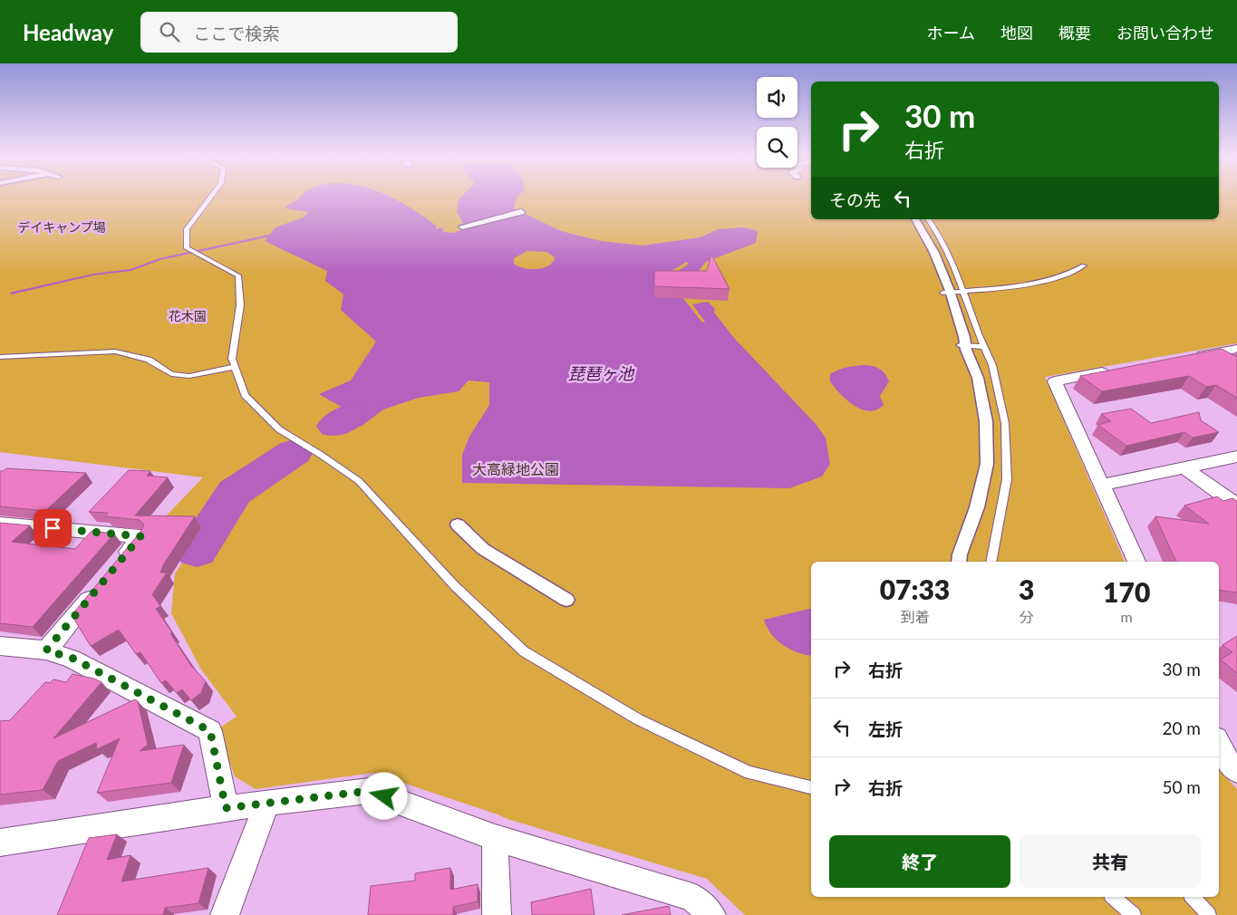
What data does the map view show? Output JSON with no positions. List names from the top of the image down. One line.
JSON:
{"water":["琵琶ヶ池"],"parks":["デイキャンプ場","花木園","大高緑地公園"],"page":{"header":"Headway","search":"ここで検索","nav":["ホーム","地図","概要","お問い合わせ"],"turn":["30 m","右折"],"then":"その先","eta":["07:33","到着","3","分","170","m"],"list":[{"name":"右折","value":"30 m"},{"name":"左折","value":"20 m"},{"name":"右折","value":"50 m"}],"buttons":["終了","共有"]}}
